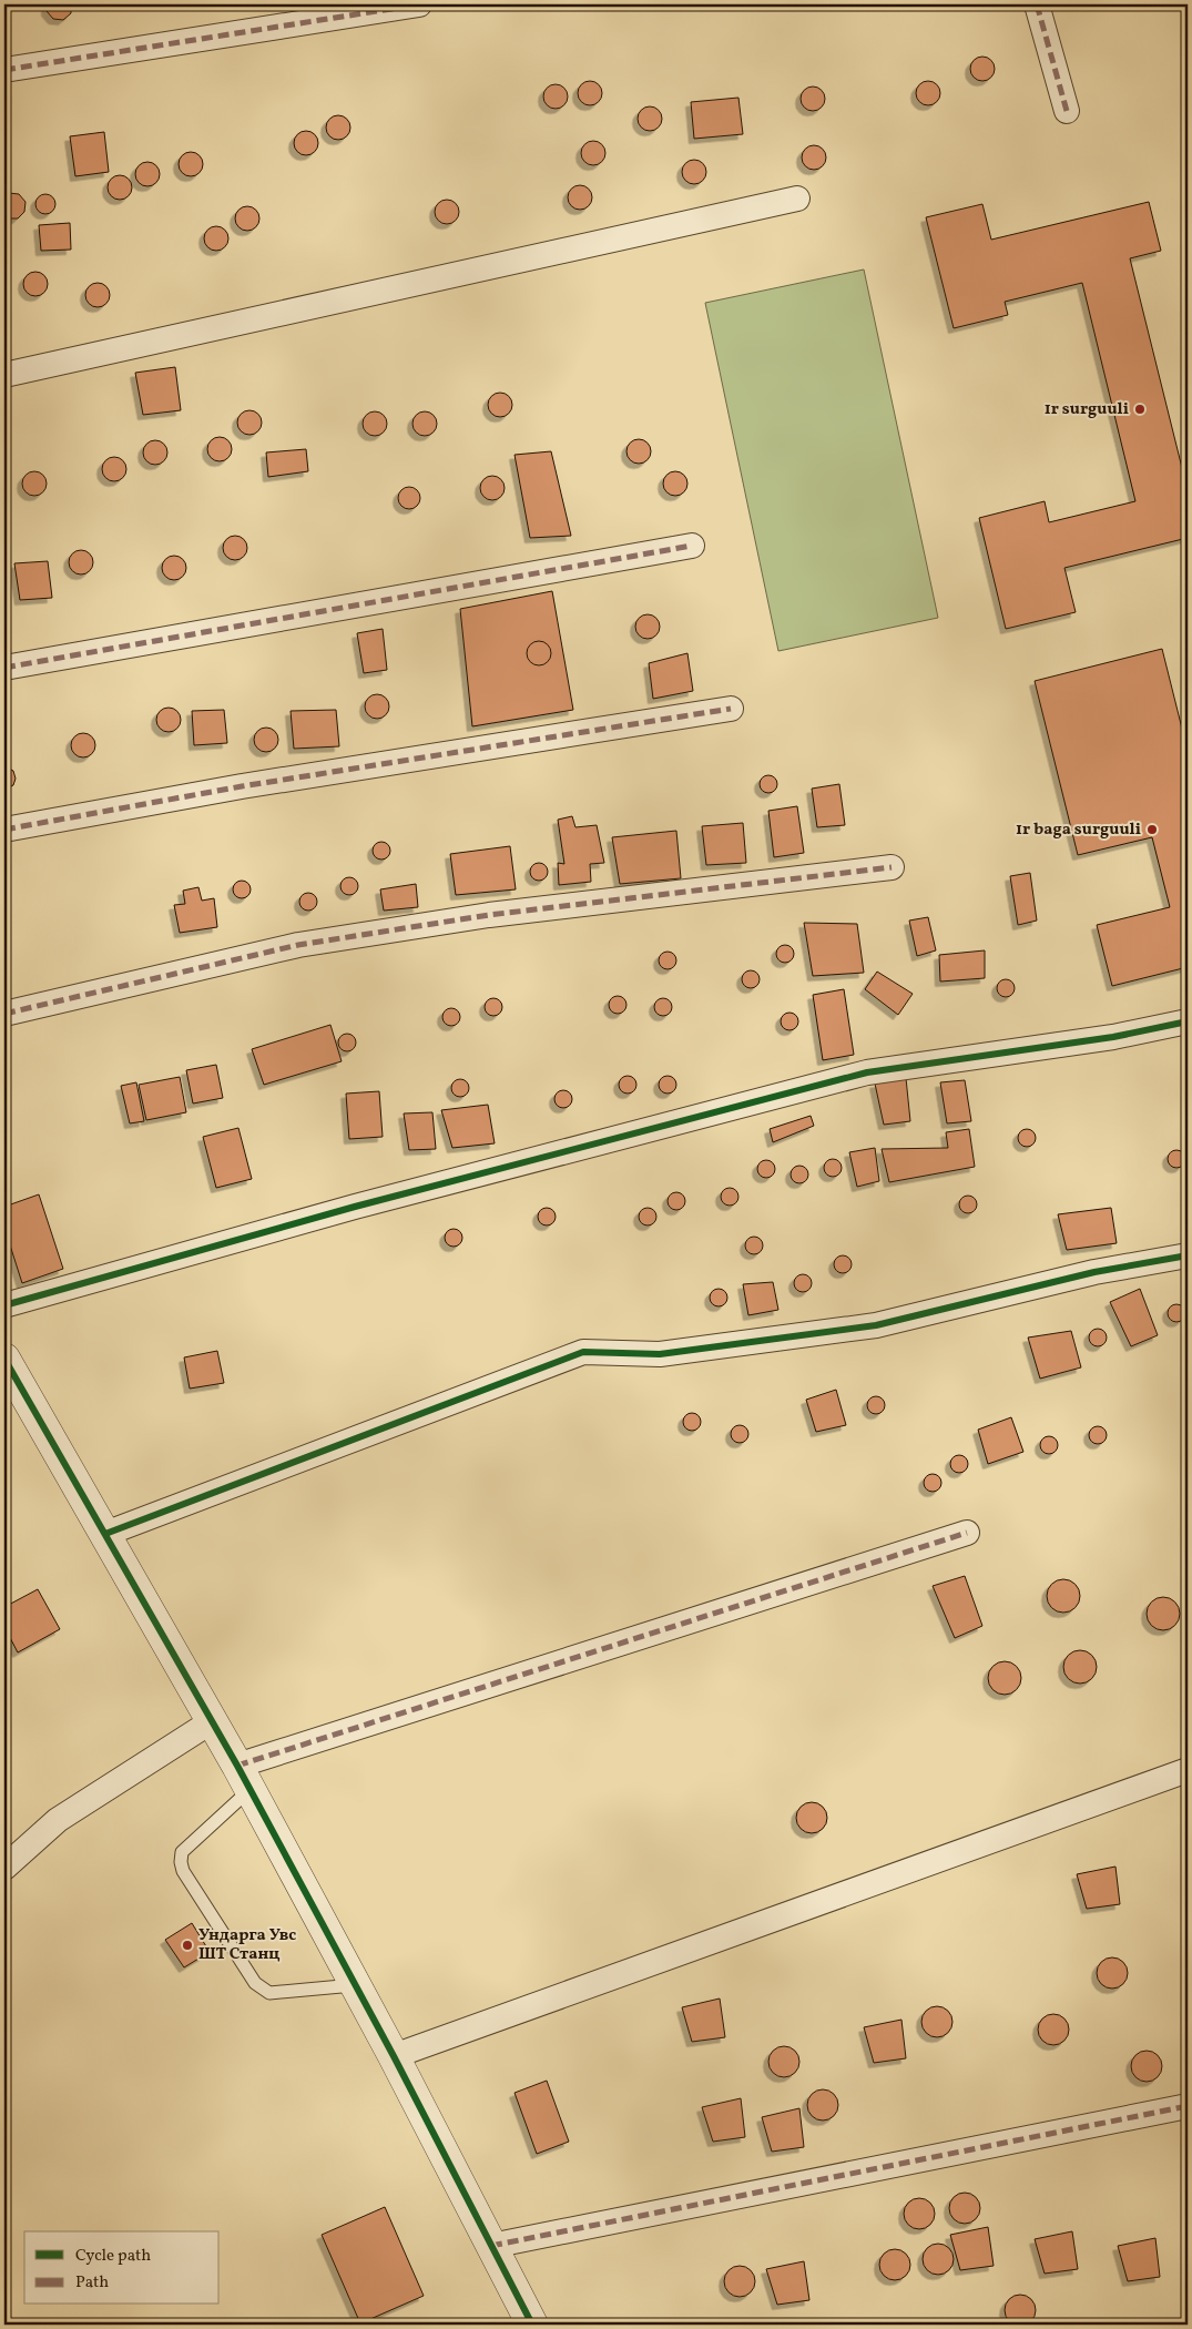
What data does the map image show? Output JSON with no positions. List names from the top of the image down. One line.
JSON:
{"places":["1r surguuli","1r baga surguuli","Ундарга Увс ШТ Станц"],"legend":["Cycle path","Path"]}
